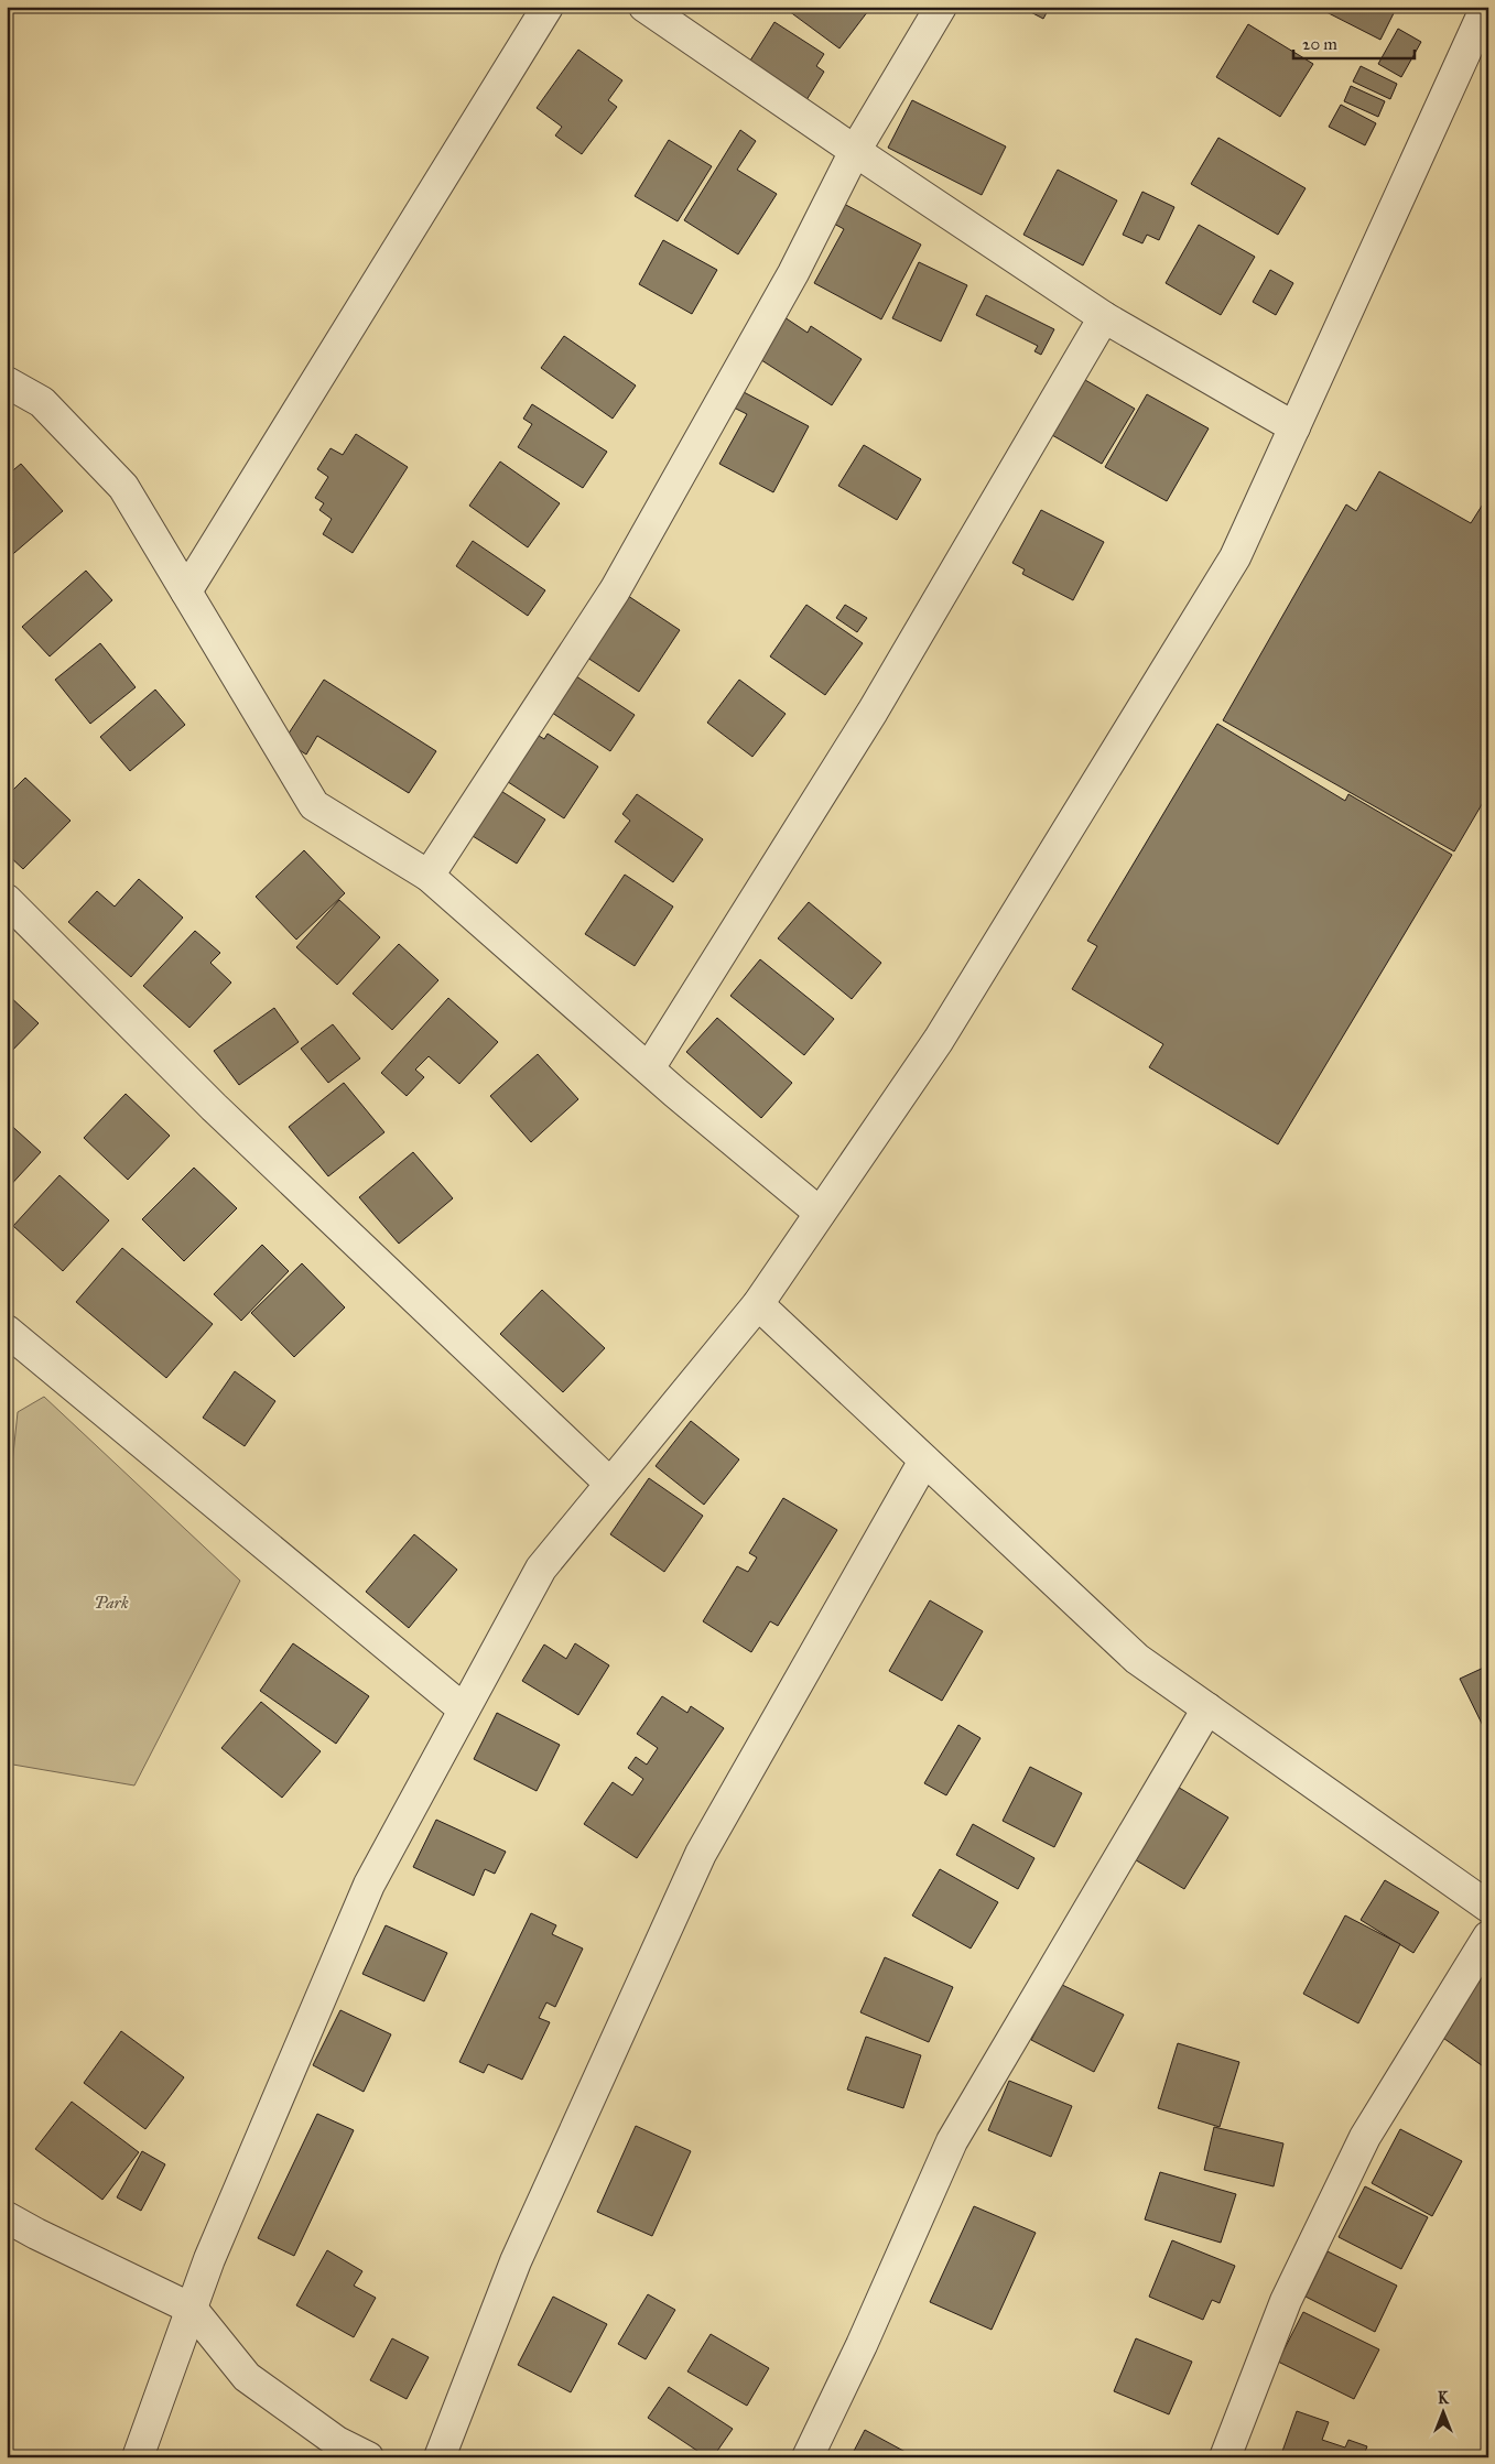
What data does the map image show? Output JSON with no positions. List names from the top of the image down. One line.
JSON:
{"parks":["Park"],"scale_bar":"20 m","north":"top"}
